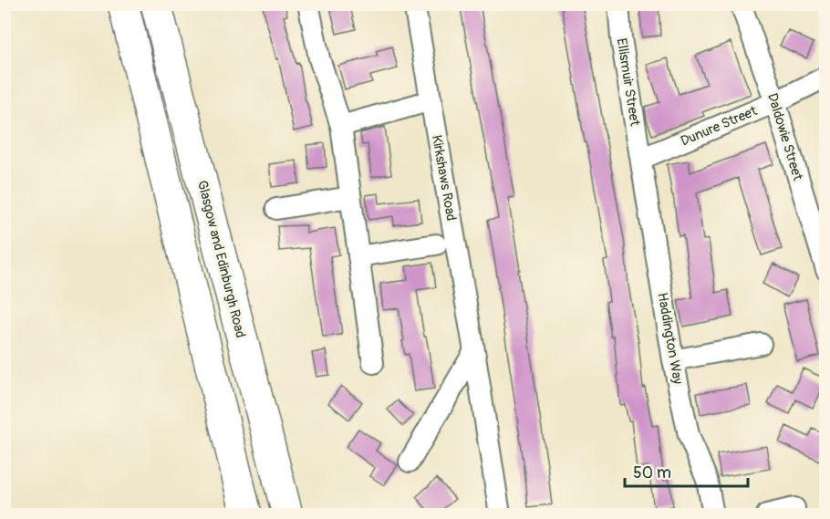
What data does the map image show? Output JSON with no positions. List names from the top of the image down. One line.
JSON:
{"streets":{"highway":["Glasgow and Edinburgh Road"],"street":["Ellismuir Street","Dunure Street","Daldowie Street","Kirkshaws Road","Haddington Way"]},"crossings":[["Ellismuir Street","Dunure Street"],["Ellismuir Street","Haddington Way"],["Dunure Street","Daldowie Street"],["Dunure Street","Haddington Way"]],"scale_bar":"50 m"}
